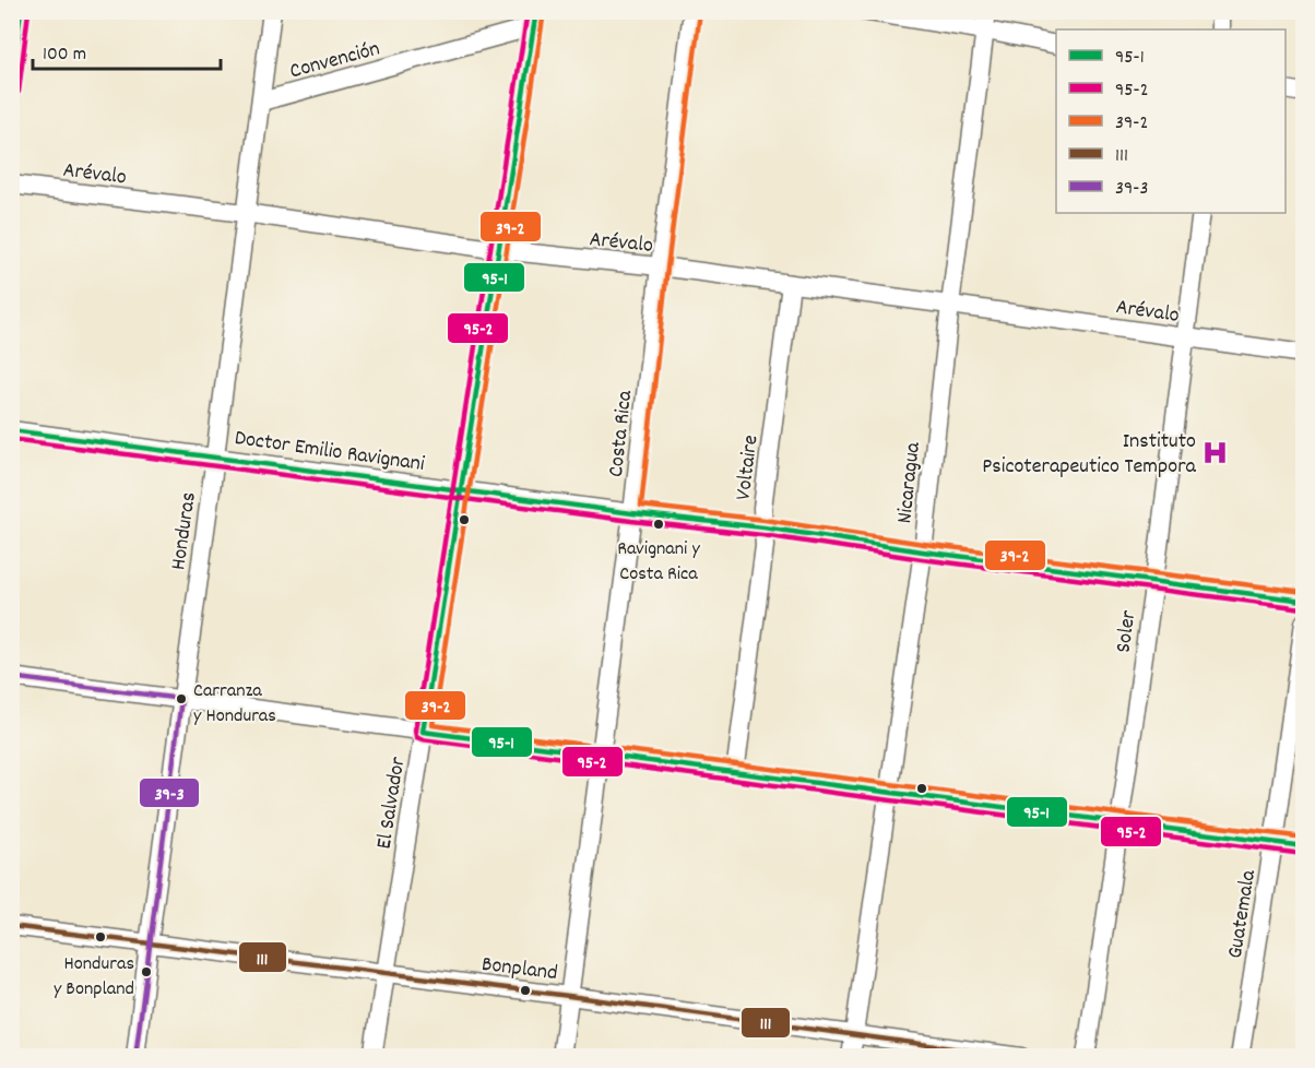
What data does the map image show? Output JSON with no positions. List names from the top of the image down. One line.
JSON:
{"streets":{"street":["Convención","Arévalo","Costa Rica","Doctor Emilio Ravignani","Voltaire","Nicaragua","Honduras","Soler","El Salvador","Guatemala","Bonpland"]},"crossings":[["Convención","Honduras"],["Convención","El Salvador"],["Arévalo","Costa Rica"],["Arévalo","Voltaire"],["Arévalo","Nicaragua"],["Arévalo","Honduras"],["Arévalo","Soler"],["Arévalo","El Salvador"],["Costa Rica","Doctor Emilio Ravignani"],["Costa Rica","Bonpland"],["Doctor Emilio Ravignani","Voltaire"],["Doctor Emilio Ravignani","Nicaragua"],["Doctor Emilio Ravignani","Honduras"],["Doctor Emilio Ravignani","Soler"],["Doctor Emilio Ravignani","El Salvador"],["Nicaragua","Bonpland"],["Honduras","Bonpland"],["El Salvador","Bonpland"]],"places":{"hospital":["Instituto Psicoterapeutico Tempora"],"other":["Ravignani y Costa Rica","Carranza y Honduras","Honduras y Bonpland"]},"lines":["transit line 95-1","transit line 95-2","transit line 39-2","transit line 39-3","transit line 111"],"legend":["95-1","95-2","39-2","111","39-3"],"scale_bar":"100 m"}
